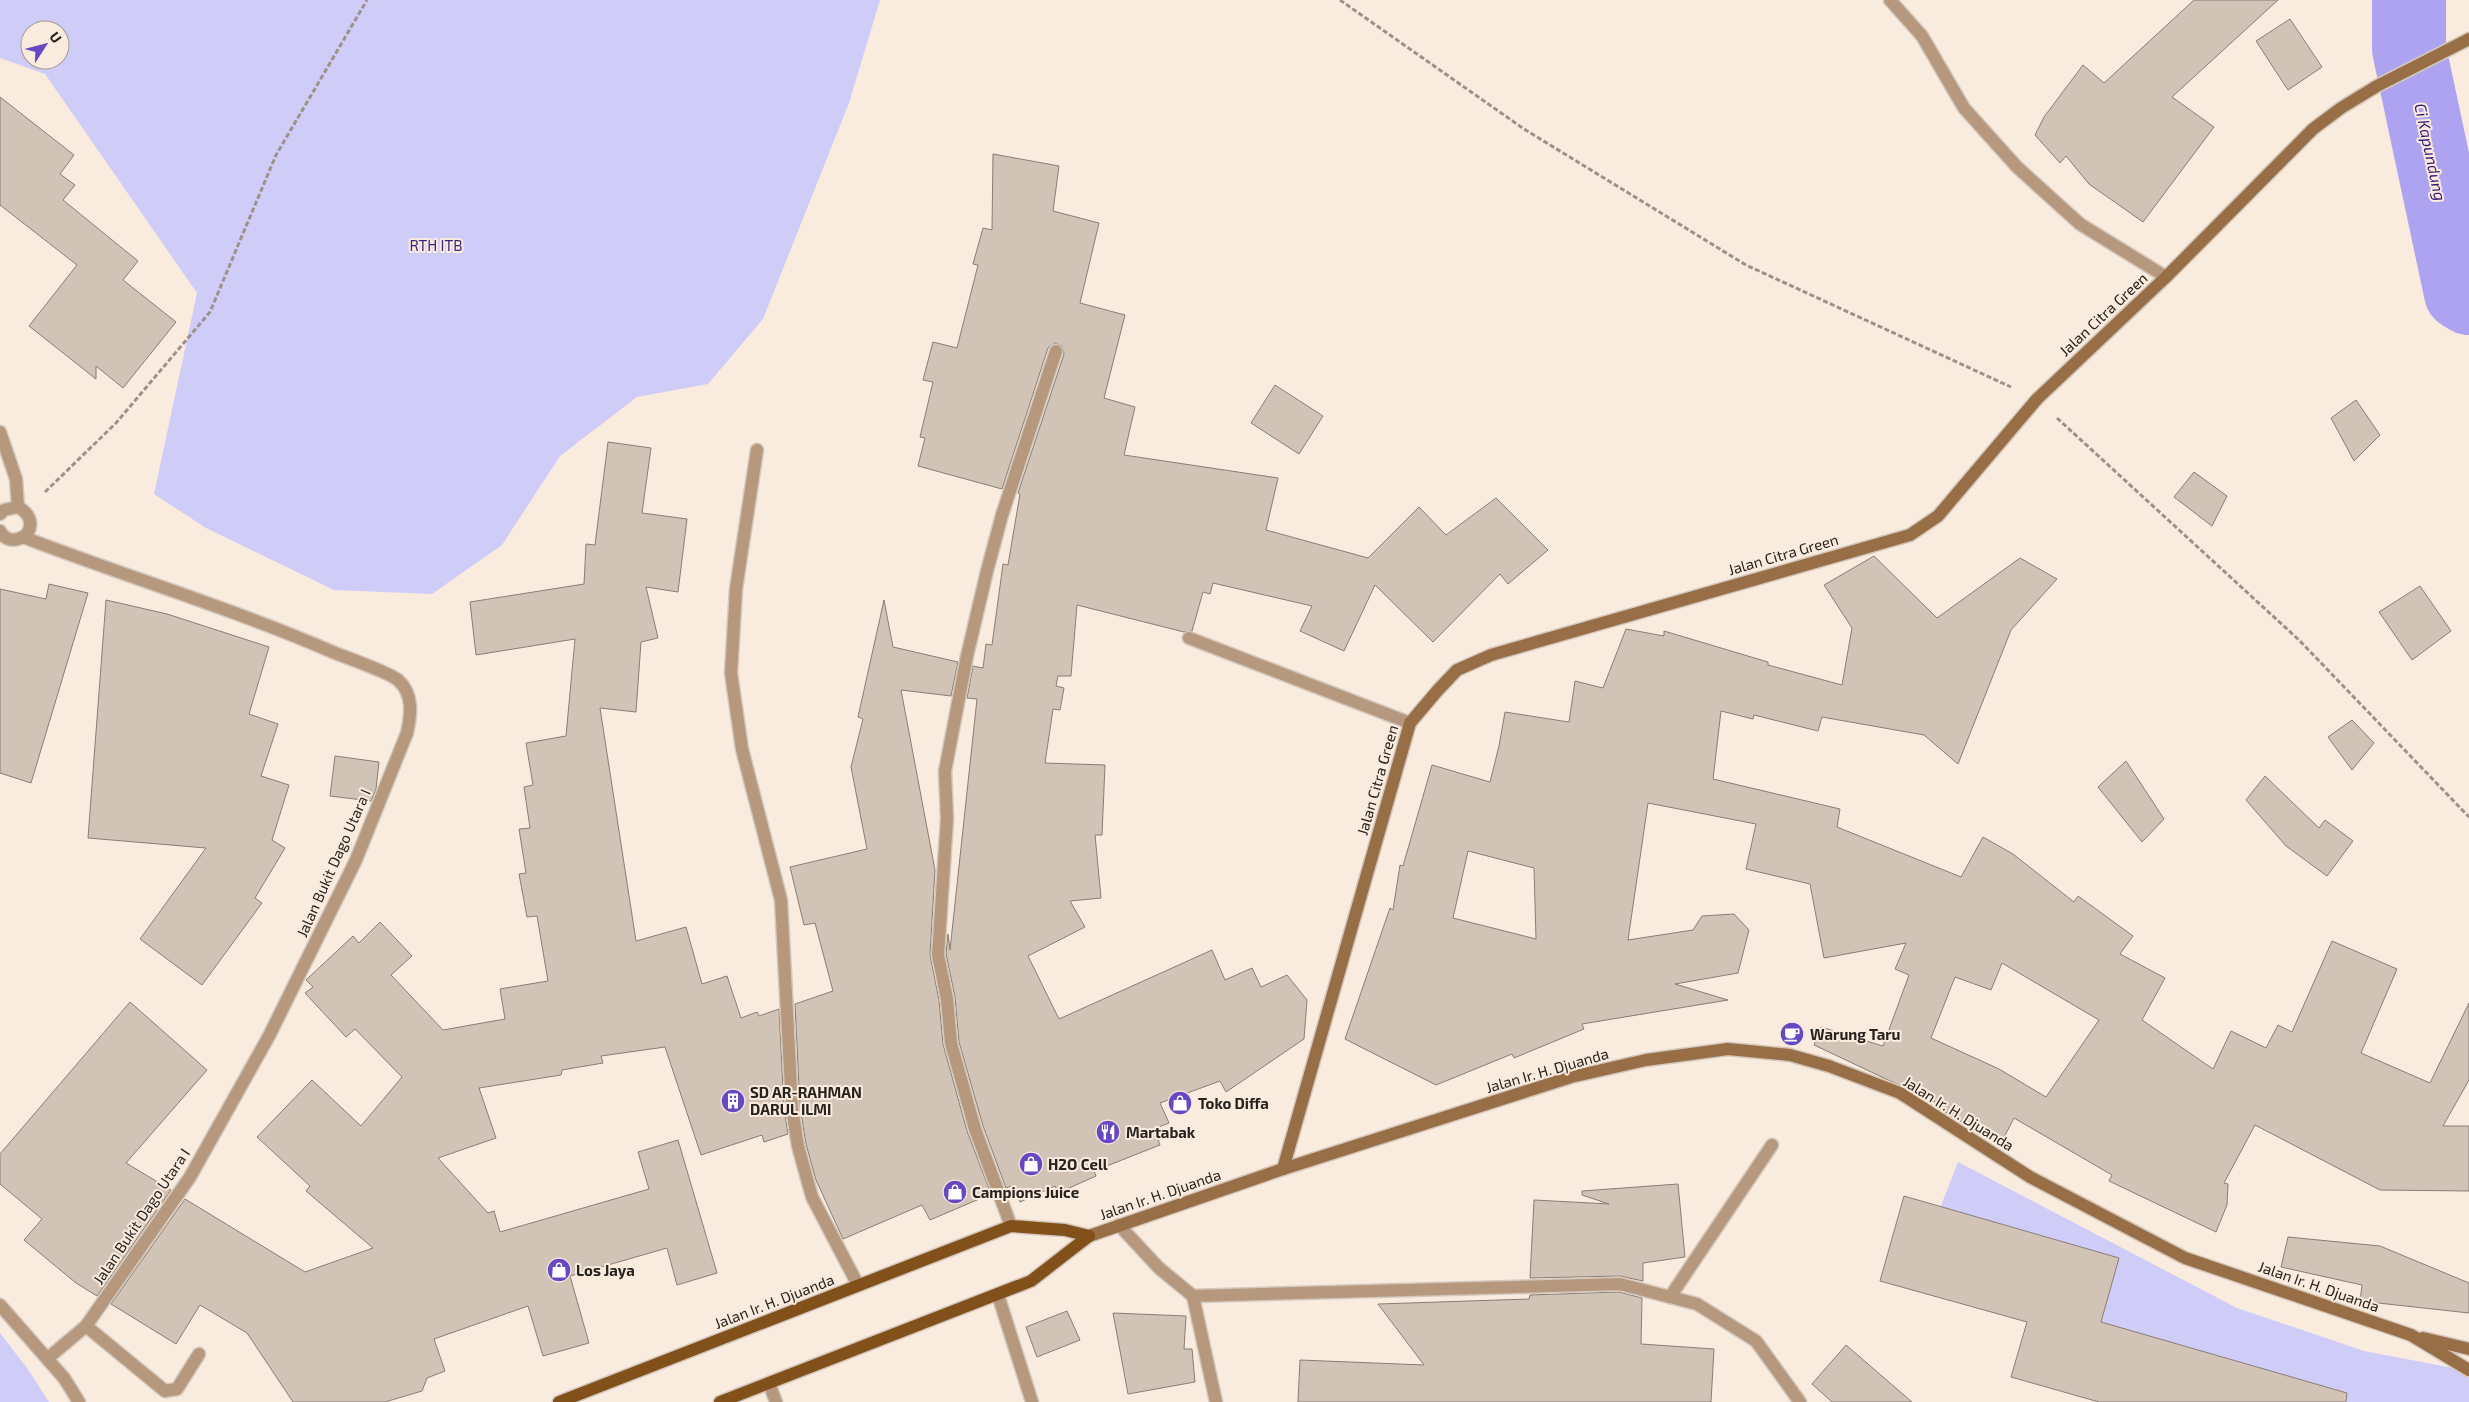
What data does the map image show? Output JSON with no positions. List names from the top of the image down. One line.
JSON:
{"streets":{"main road":["Jalan Ir. H. Djuanda"],"street":["Jalan Citra Green","Jalan Bukit Dago Utara I"]},"crossings":[["Jalan Citra Green","Jalan Ir. H. Djuanda"]],"water":["Ci Kapundung"],"parks":["RTH ITB"],"places":{"cafe":["Warung Taru"],"building":["SD AR-RAHMAN DARUL ILMI"],"shop":["Toko Diffa","H2O Cell","Campions Juice","Los Jaya"],"restaurant":["Martabak"]},"north":"top right"}
